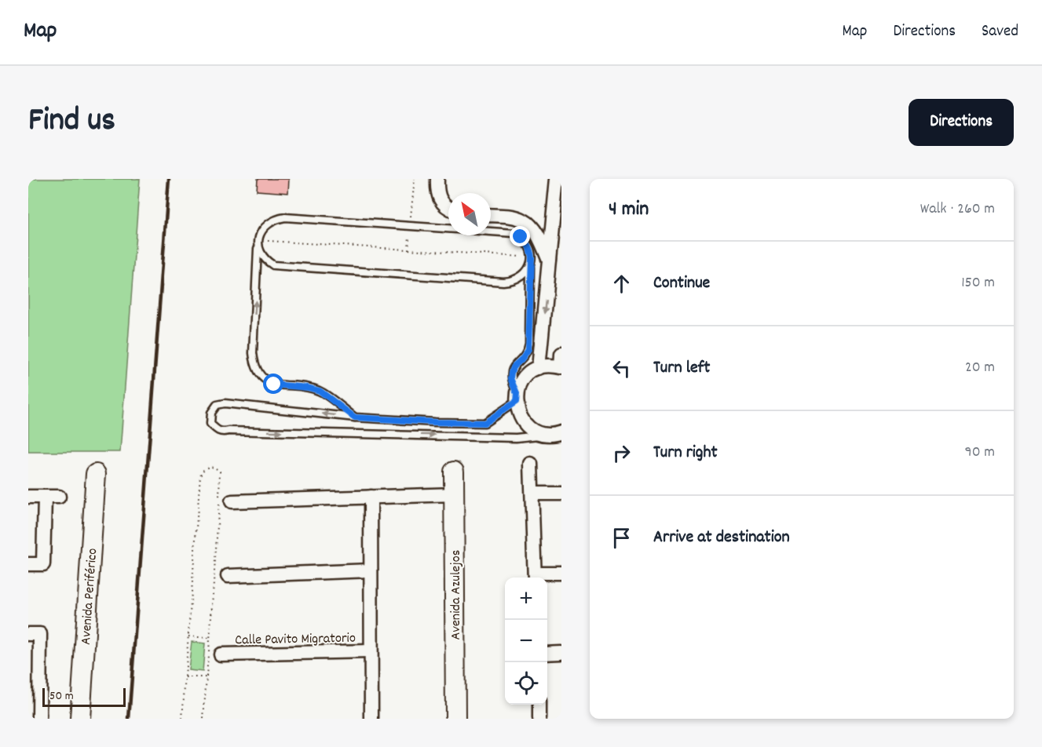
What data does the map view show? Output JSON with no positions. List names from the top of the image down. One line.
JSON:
{"streets":{"main road":["Avenida Azulejos","Avenida Periférico"],"street":["Calle Pavito Migratorio"]},"scale_bar":"50 m","north":"top left","page":{"header":"Map","nav":["Map","Directions","Saved"],"title":"Find us","buttons":"Directions","heading":["4 min","Walk · 260 m"],"list":[["Continue","150 m"],["Turn left","20 m"],["Turn right","90 m"],"Arrive at destination"],"map_buttons":["+","−"],"scale":"50 m"}}
